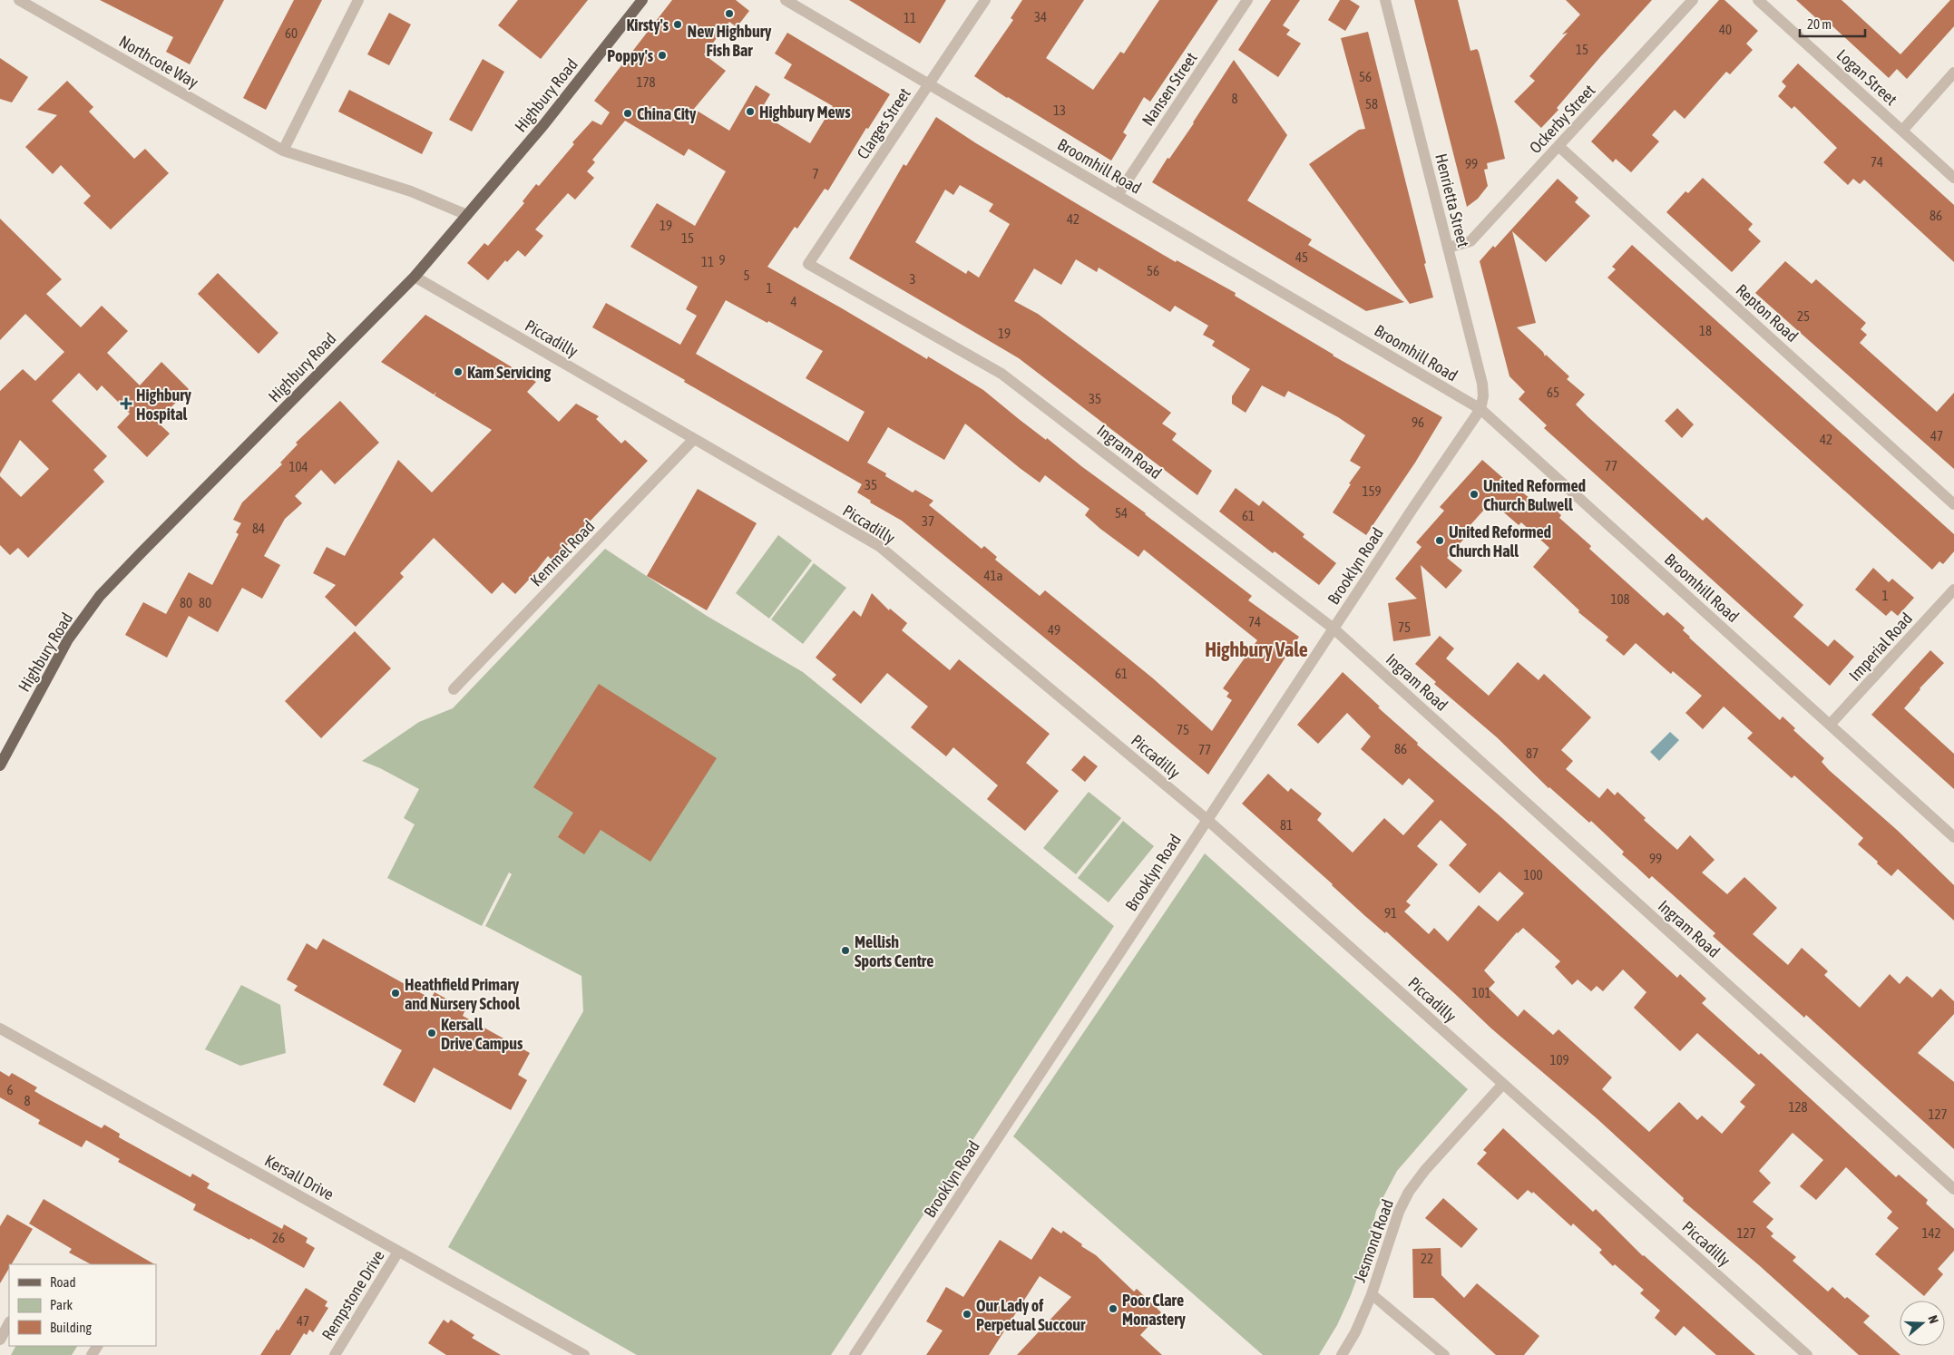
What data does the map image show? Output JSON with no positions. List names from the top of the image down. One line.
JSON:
{"streets":{"main road":["Highbury Road"],"street":["Northcote Way","Logan Street","Nansen Street","Ockerby Street","Clarges Street","Broomhill Road","Henrietta Street","Repton Road","Piccadilly","Ingram Road","Kemmel Road","Brooklyn Road","Imperial Road","Kersall Drive","Jesmond Road","Rempstone Drive"]},"crossings":[["Northcote Way","Highbury Road"],["Nansen Street","Broomhill Road"],["Highbury Road","Piccadilly"],["Ockerby Street","Henrietta Street"],["Ockerby Street","Repton Road"],["Clarges Street","Broomhill Road"],["Clarges Street","Ingram Road"],["Broomhill Road","Henrietta Street"],["Broomhill Road","Brooklyn Road"],["Broomhill Road","Imperial Road"],["Henrietta Street","Brooklyn Road"],["Piccadilly","Kemmel Road"],["Piccadilly","Brooklyn Road"],["Piccadilly","Jesmond Road"],["Ingram Road","Brooklyn Road"],["Kersall Drive","Rempstone Drive"]],"districts":["Highbury Vale"],"places":{"other":["New Highbury Fish Bar","Kirsty's","Poppy's","Highbury Mews","China City","Kam Servicing","United Reformed Church Bulwell","United Reformed Church Hall","Mellish Sports Centre","Heathfield Primary and Nursery School","Kersall Drive Campus","Poor Clare Monastery","Our Lady of Perpetual Succour"],"health":["Highbury Hospital"]},"house_numbers":["34","11","40","60","15","56","178","8","58","13","74","99","7","86","42","19","15","45","9","11","56","5","3","1","4","25","18","19","65","35","96","47","42","77","104","35","159","54","61","37","84","41a","1","108","80","80","74","75","49","61","75","86","77","87","81","99","100","91","101","109","6","8","128","127","127","142","26","22","47"],"legend":["Road","Park","Building"],"scale_bar":"20 m","north":"right"}
